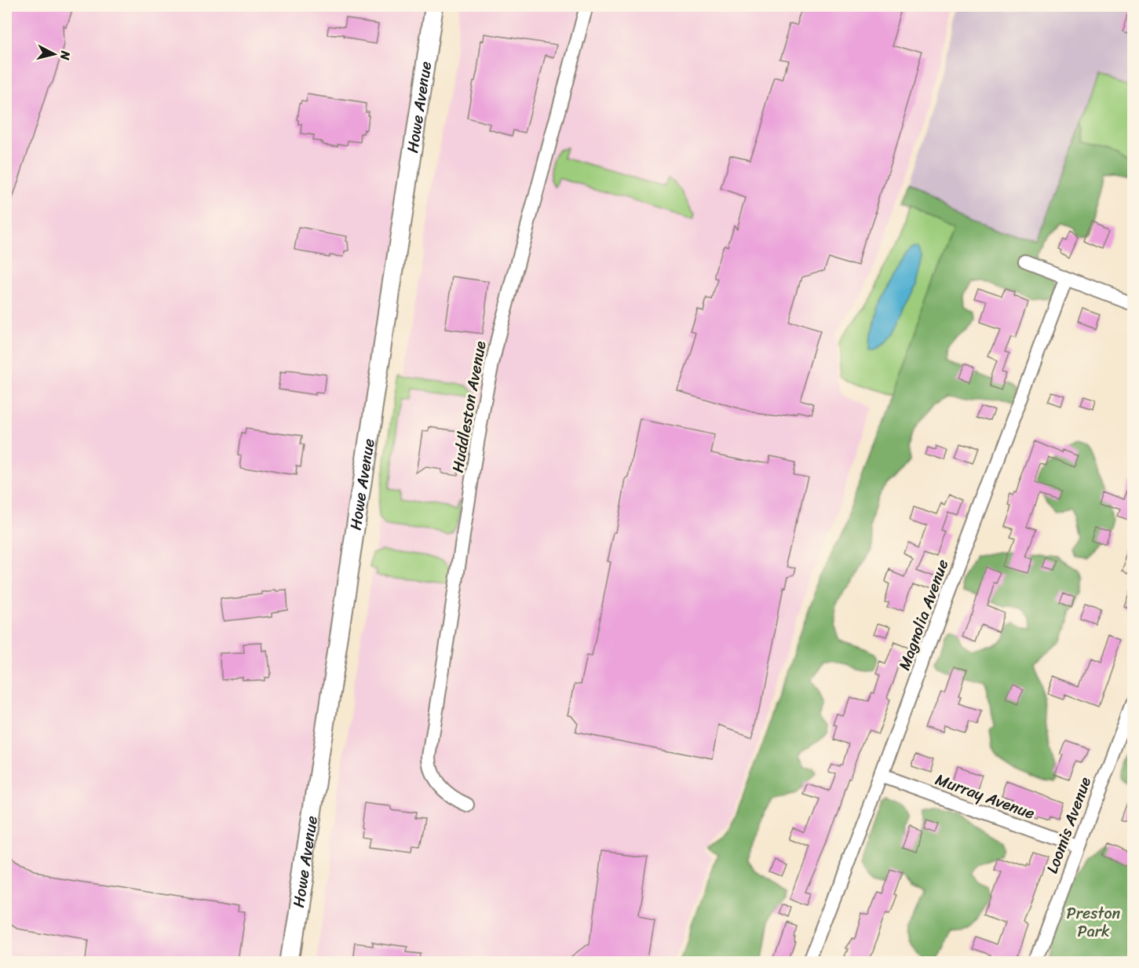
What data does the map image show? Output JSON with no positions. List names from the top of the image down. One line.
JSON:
{"streets":{"street":["Howe Avenue","Huddleston Avenue","Magnolia Avenue","Murray Avenue","Loomis Avenue"]},"crossings":[["Magnolia Avenue","Murray Avenue"],["Murray Avenue","Loomis Avenue"]],"parks":["Preston Park"],"north":"right"}
